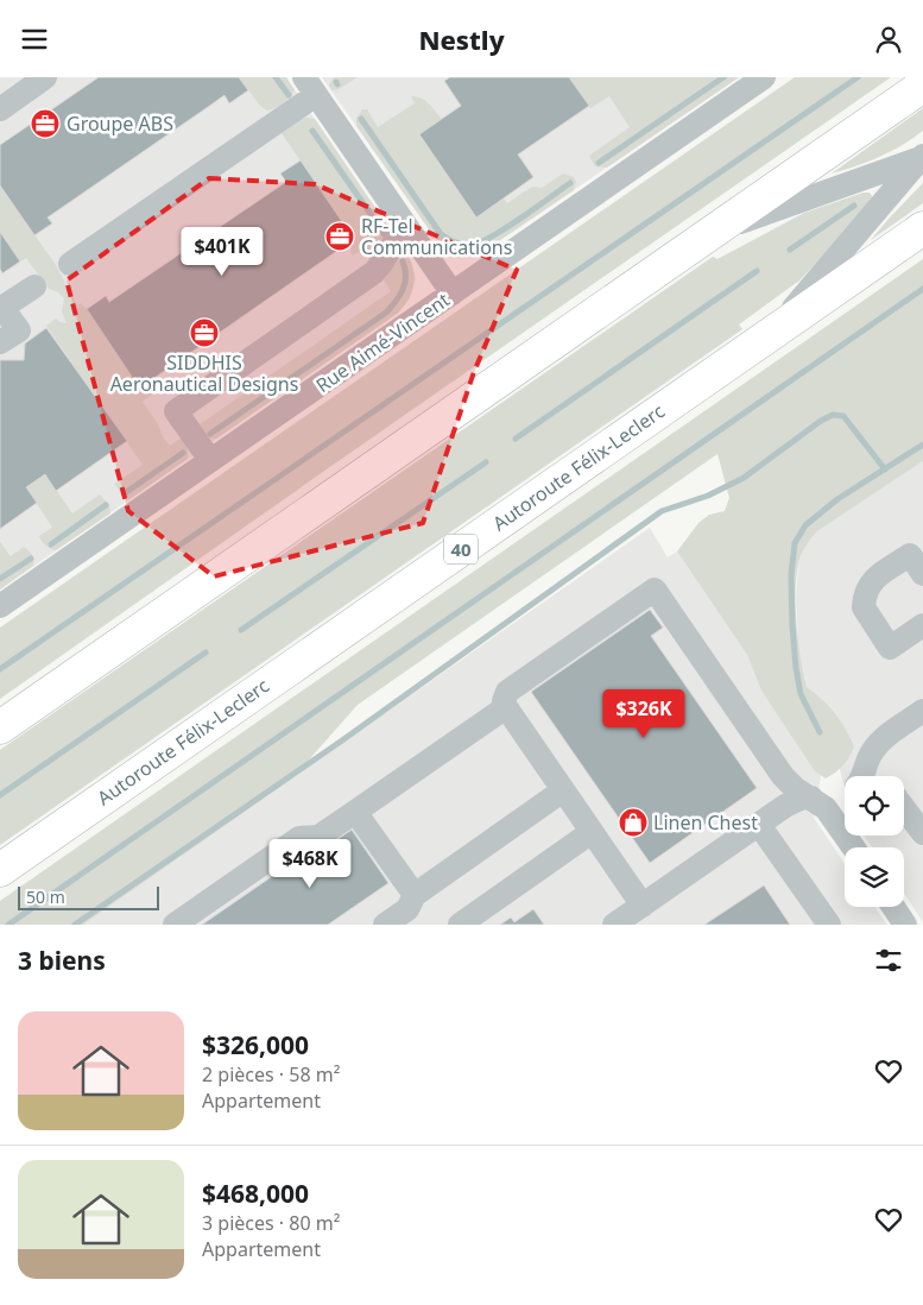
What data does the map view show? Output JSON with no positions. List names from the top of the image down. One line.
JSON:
{"streets":{"highway":["Autoroute Félix-Leclerc","40"],"street":["Rue Aimé-Vincent"]},"places":{"office":["Groupe ABS","RF-Tel Communications","SIDDHIS Aeronautical Designs"],"shop":["Linen Chest"]},"scale_bar":"50 m","page":{"header":"Nestly","price":["$401K","$326K","$468K"],"scale":"50 m","heading":"3 biens","list":[{"name":"$326,000","note":"2 pièces · 58 m² · Appartement"},{"name":"$468,000","note":"3 pièces · 80 m² · Appartement"}]}}
